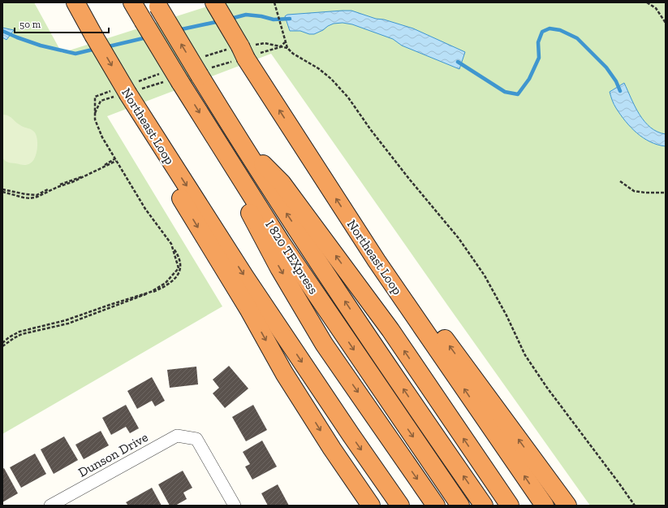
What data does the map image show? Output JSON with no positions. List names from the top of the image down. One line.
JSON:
{"streets":{"highway":["Northeast Loop","I 820 TEXpress"],"street":["Dunson Drive"]},"scale_bar":"50 m"}
